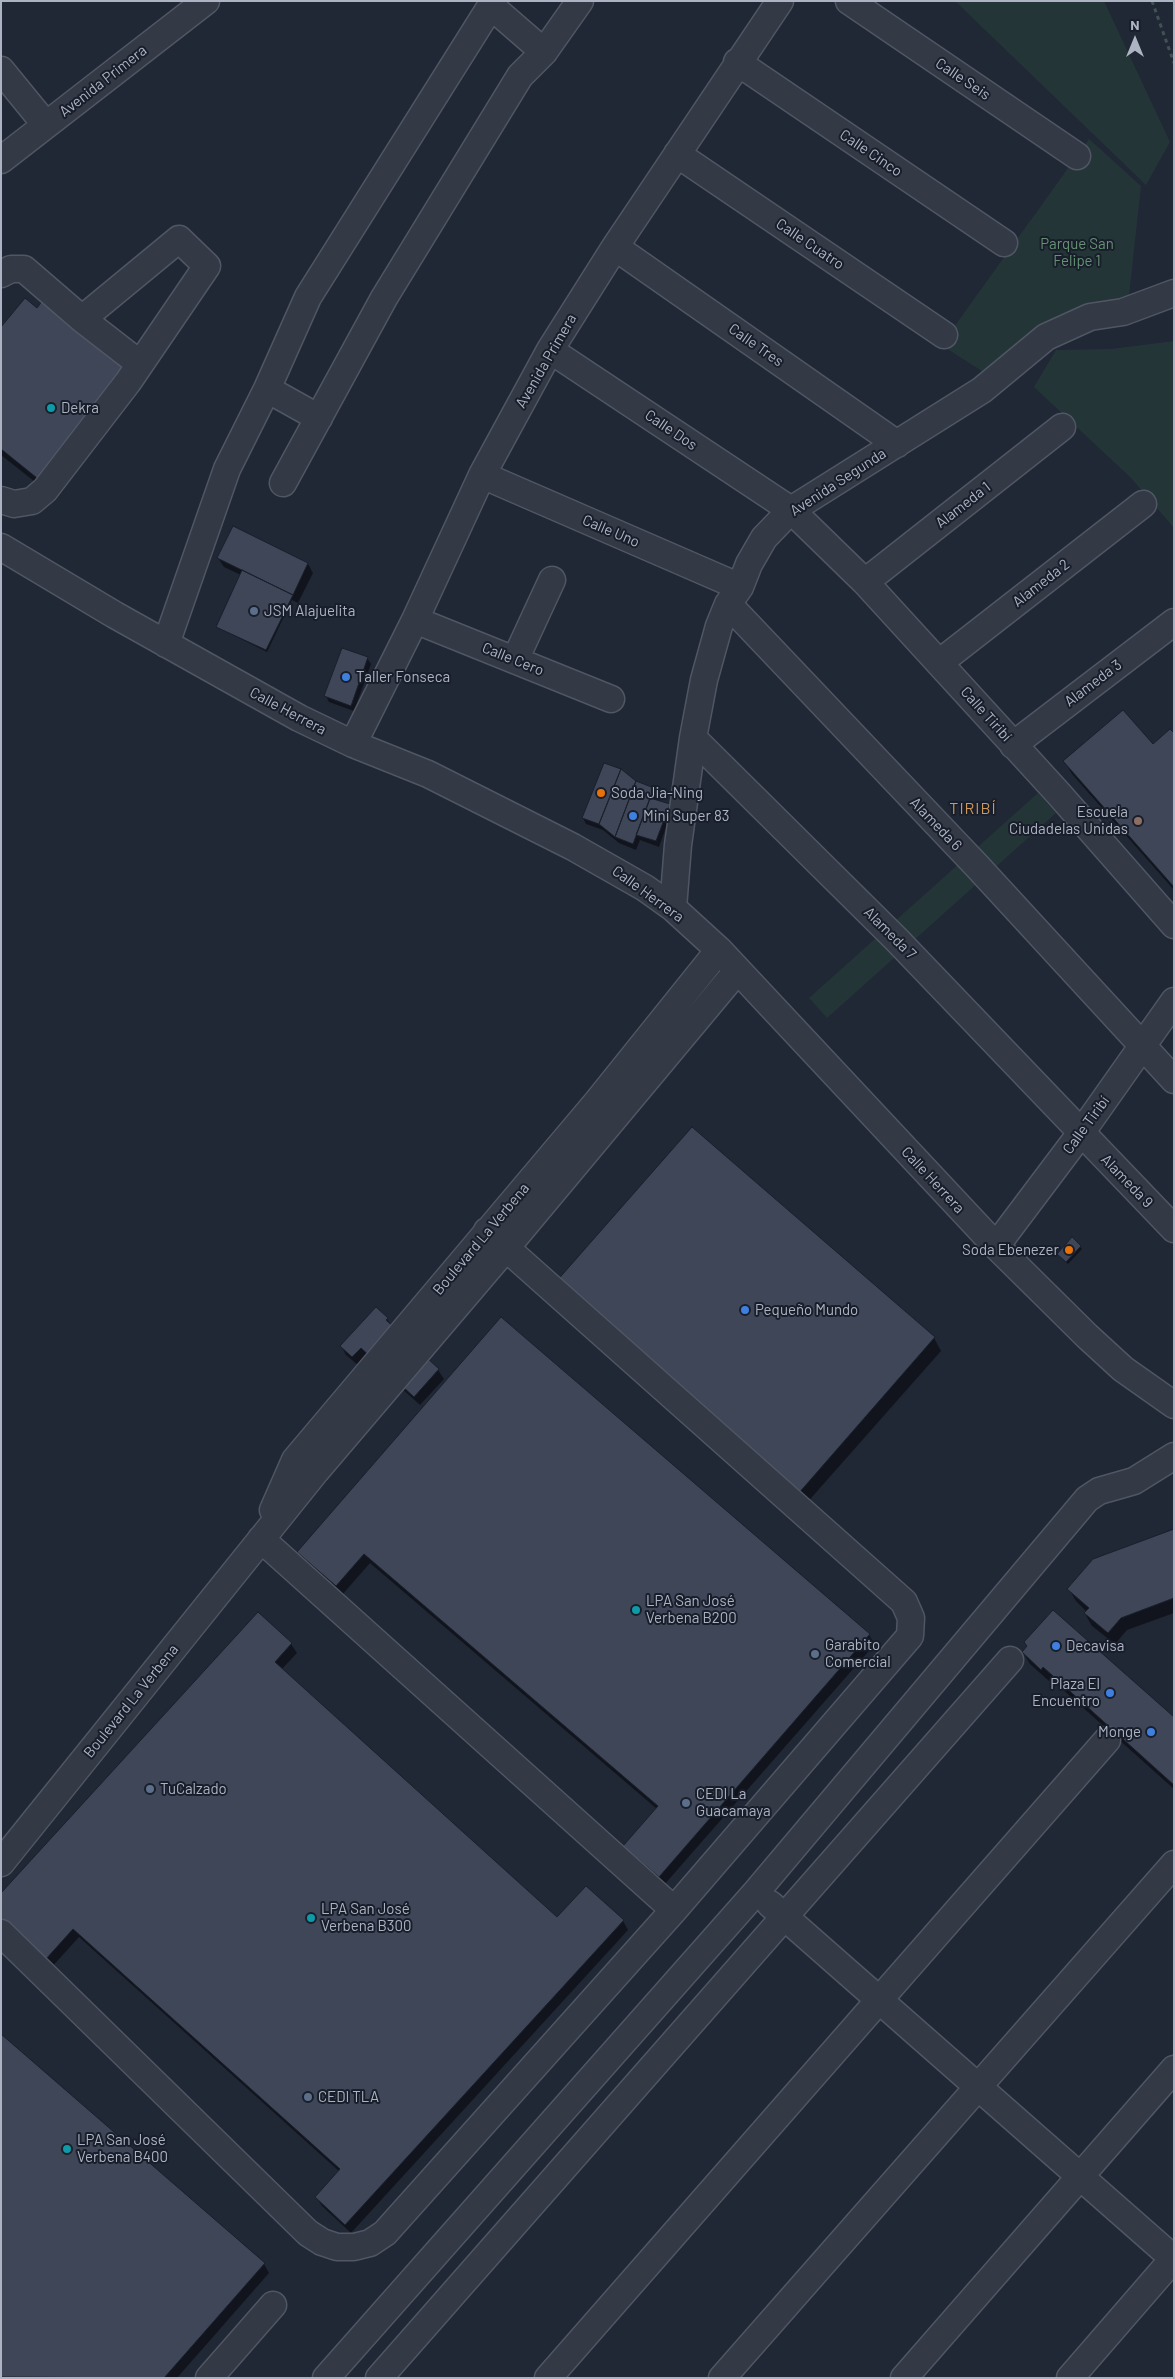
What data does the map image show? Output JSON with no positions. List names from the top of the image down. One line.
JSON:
{"streets":{"street":["Calle Seis","Avenida Primera","Calle Cinco","Calle Cuatro","Calle Tres","Calle Dos","Avenida Segunda","Alameda 1","Calle Uno","Alameda 2","Calle Cero","Alameda 3","Calle Herrera","Calle Tiribí","Alameda 6","Alameda 7","Alameda 9","Boulevard La Verbena"]},"crossings":[["Avenida Primera","Calle Cinco"],["Avenida Primera","Calle Cuatro"],["Avenida Primera","Calle Tres"],["Avenida Primera","Calle Dos"],["Avenida Primera","Calle Uno"],["Avenida Primera","Calle Cero"],["Avenida Primera","Calle Herrera"],["Calle Tres","Avenida Segunda"],["Calle Dos","Avenida Segunda"],["Calle Dos","Calle Tiribí"],["Avenida Segunda","Calle Uno"],["Avenida Segunda","Calle Herrera"],["Avenida Segunda","Calle Tiribí"],["Avenida Segunda","Alameda 6"],["Avenida Segunda","Alameda 7"],["Alameda 1","Calle Tiribí"],["Calle Uno","Alameda 6"],["Alameda 2","Calle Tiribí"],["Alameda 3","Calle Tiribí"],["Calle Herrera","Calle Tiribí"],["Calle Herrera","Boulevard La Verbena"],["Calle Tiribí","Alameda 6"],["Calle Tiribí","Alameda 7"],["Calle Tiribí","Alameda 9"],["Alameda 7","Alameda 9"]],"districts":["TIRIBÍ"],"parks":["Parque San Felipe 1"],"places":["Dekra","JSM Alajuelita","Taller Fonseca","Soda Jia-Ning","Mini Super 83","Escuela Ciudadelas Unidas","Soda Ebenezer","Pequeño Mundo","LPA San José Verbena B200","Decavisa","Garabito Comercial","Plaza El Encuentro","Monge","TuCalzado","CEDI La Guacamaya","LPA San José Verbena B300","CEDI TLA","LPA San José Verbena B400"],"north":"top"}
